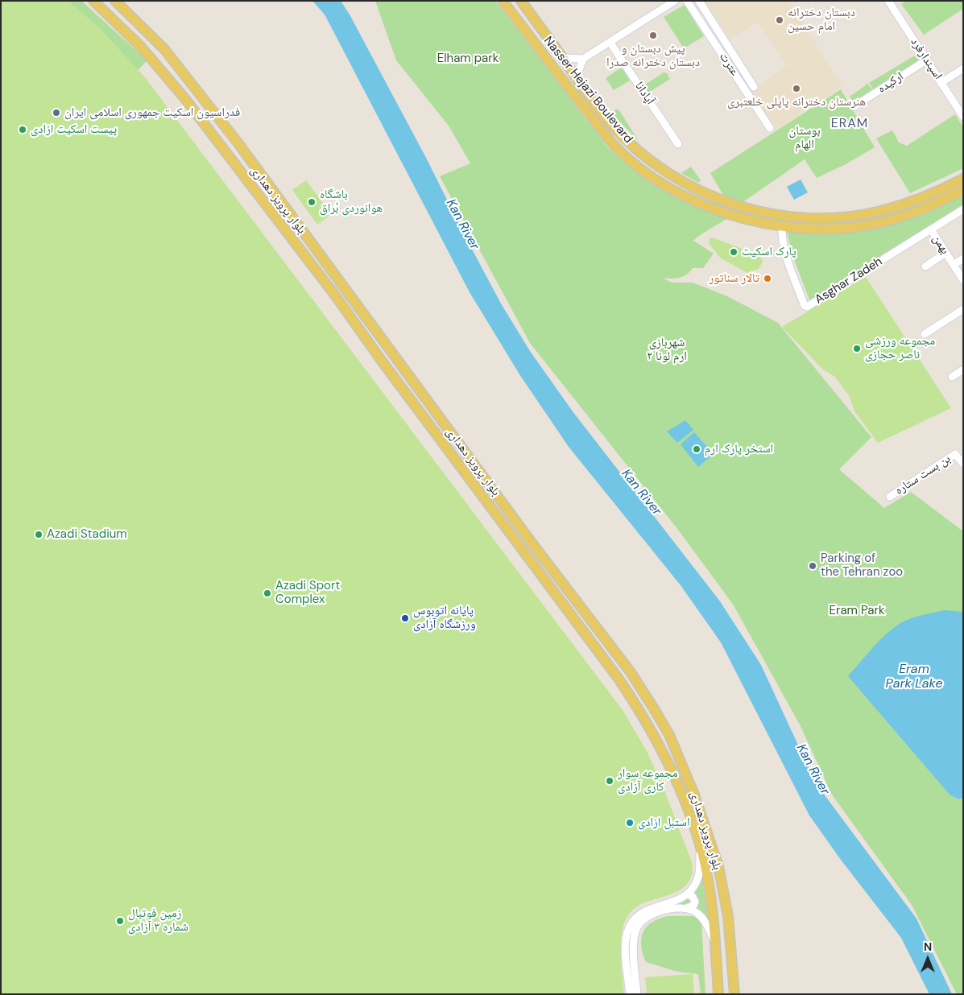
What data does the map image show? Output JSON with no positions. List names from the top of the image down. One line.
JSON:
{"streets":{"main road":["Nasser Hejazi Boulevard","بلوار پرویز دهداری"],"street":["اسپندارفرد","عترت","ارکیده","آپادانا","بهمن","Asghar Zadeh","بن بست ستاره"]},"crossings":[["اسپندارفرد","ارکیده"],["Nasser Hejazi Boulevard","Asghar Zadeh"],["بهمن","Asghar Zadeh"]],"districts":["ERAM"],"water":["Kan River","Eram Park Lake"],"parks":["Elham park","بوستان الهام","شهربازی ارم لونا ۲","Eram Park"],"places":["دبستان دخترانه امام حسین","پیش دبستان و دبستان دخترانه صدرا","هنرستان دخترانه پاپلی خلعتبری","فدراسیون اسکیت جمهوری اسلامی ایران","پیست اسکیت ازادی","باشگاه هوانوردی بُراق","پارک اسکیت","تالار سناتور","مجموعه ورزشی ناصر حجازی","استخر پارک ارم","Azadi Stadium","Parking of the Tehran zoo","Azadi Sport Complex","پایانه اتوبوس ورزشگاه آزادی","مجموعه سوار کاری آزادی","استبل ازادی","زمین فوتبال شماره ۳ آزادی"],"north":"top"}
